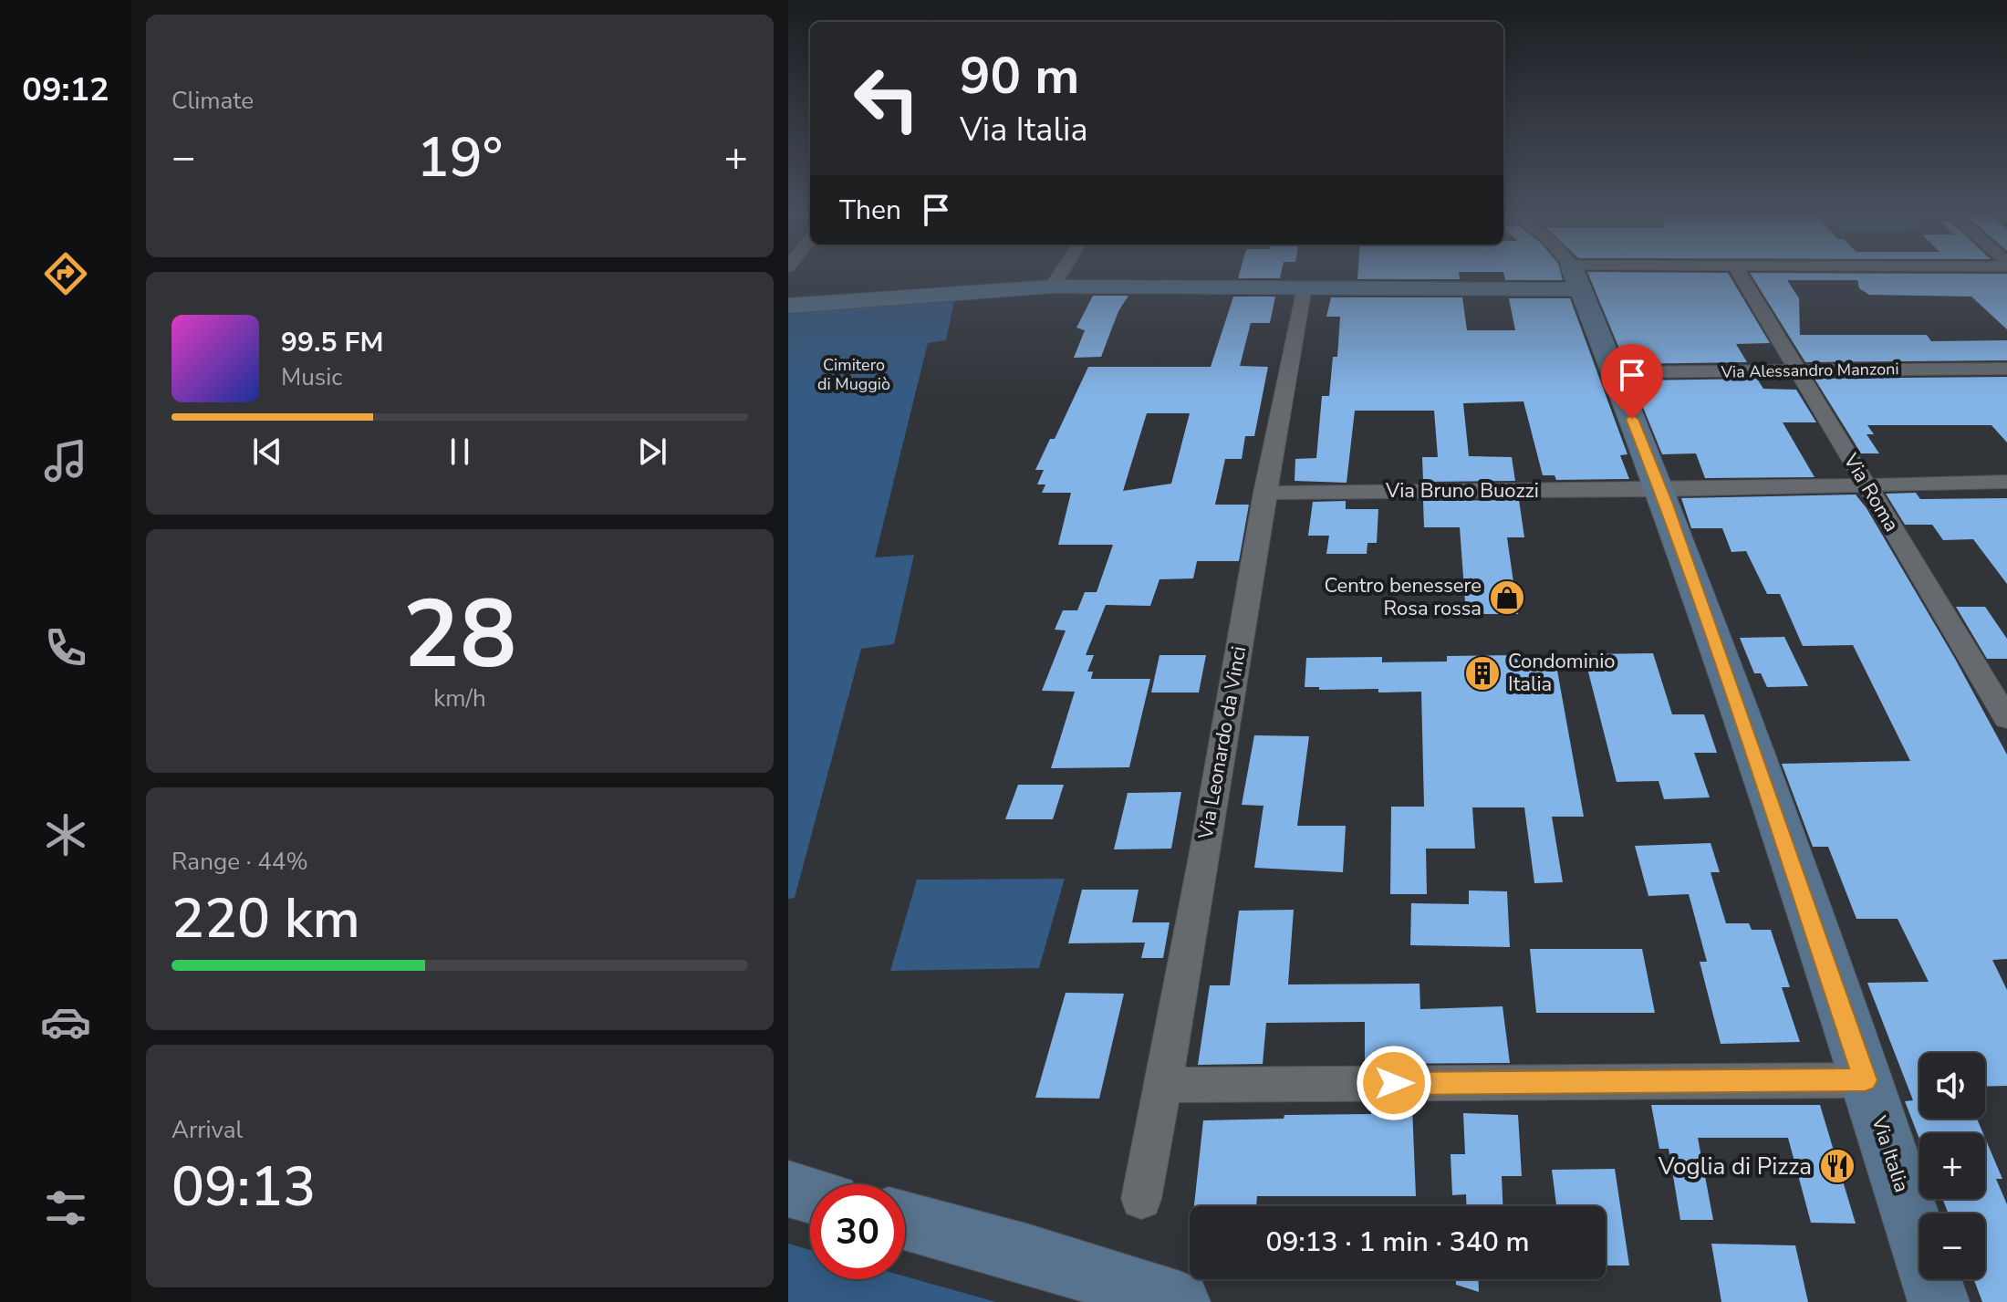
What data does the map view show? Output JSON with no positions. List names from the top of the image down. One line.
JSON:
{"streets":{"street":["Via Alessandro Manzoni","Via Bruno Buozzi","Via Roma","Via Leonardo da Vinci","Via Italia"]},"crossings":[["Via Alessandro Manzoni","Via Roma"],["Via Alessandro Manzoni","Via Italia"],["Via Bruno Buozzi","Via Roma"],["Via Bruno Buozzi","Via Leonardo da Vinci"],["Via Bruno Buozzi","Via Italia"]],"parks":["Cimitero di Muggiò"],"places":{"shop":["Centro benessere Rosa rossa"],"building":["Condominio Italia"],"restaurant":["Voglia di Pizza"]},"page":{"tabs":"09:12","tile":["Climate",["28","km/h"],["Range · 44%","220 km"],["Arrival","09:13"]],"turn":["90 m","Via Italia"],"heat":["−","19°","+"],"then":"Then","song":["99.5 FM","Music"],"map_buttons":["+","−"],"limit":"30","trip":"09:13 · 1 min · 340 m"}}
